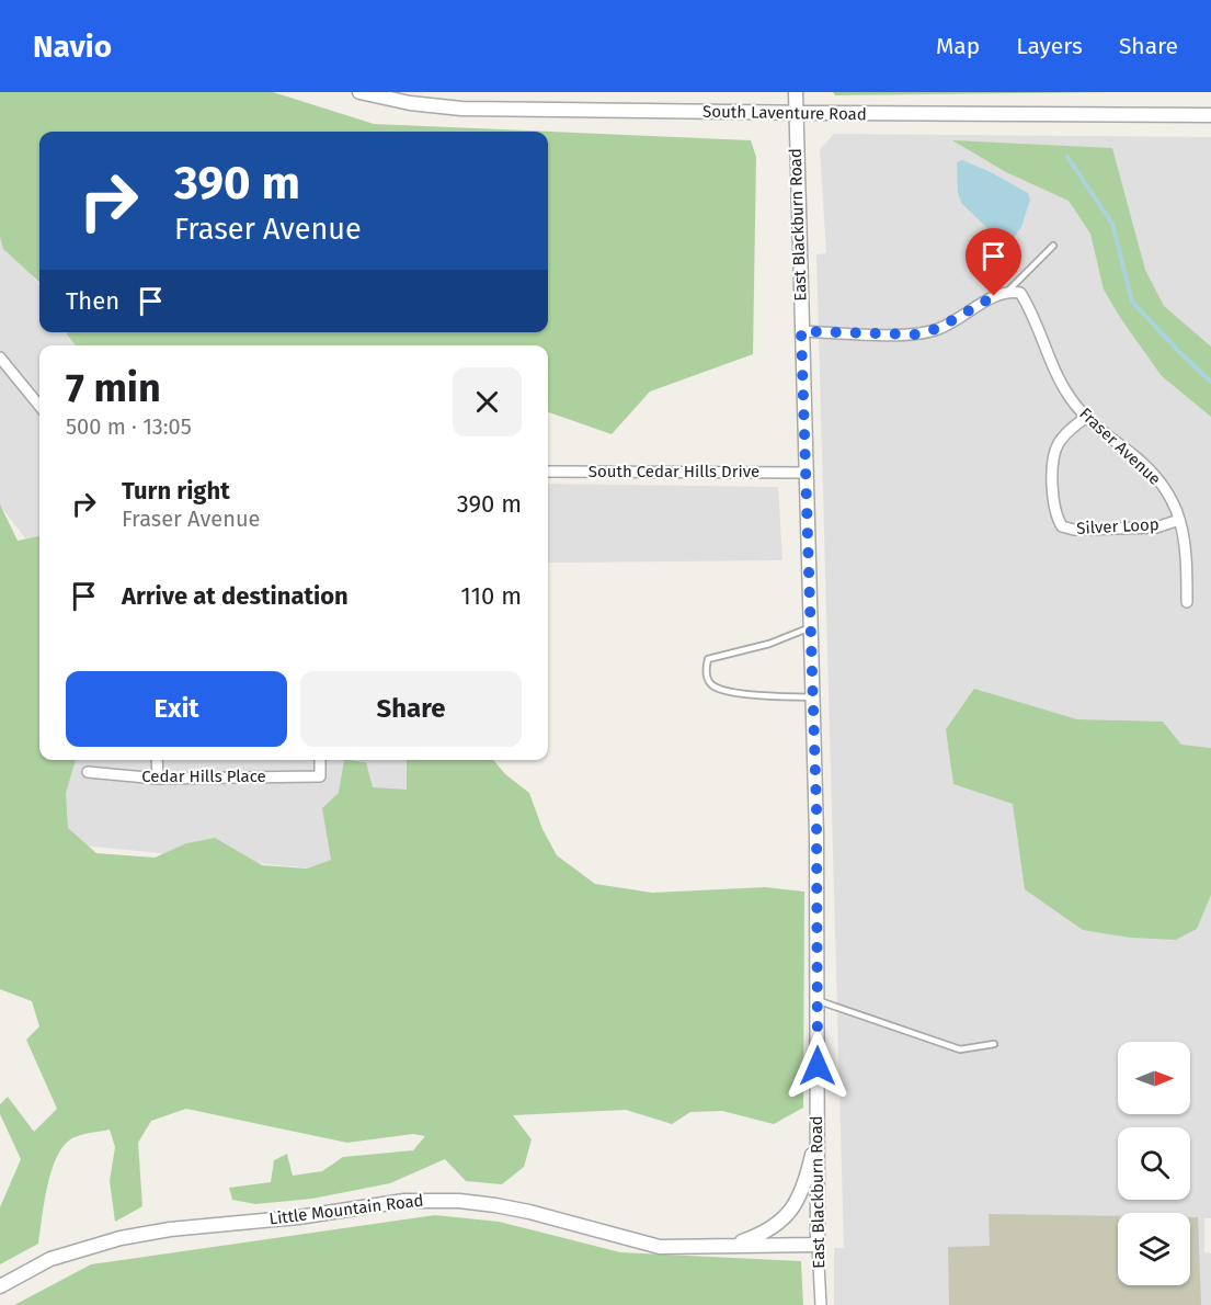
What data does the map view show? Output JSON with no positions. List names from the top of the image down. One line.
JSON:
{"streets":{"street":["South Laventure Road","East Blackburn Road","Fraser Avenue","South Cedar Hills Drive","Silver Loop","Cedar Hills Place","Little Mountain Road"]},"crossings":[["South Laventure Road","East Blackburn Road"],["East Blackburn Road","South Cedar Hills Drive"],["East Blackburn Road","Little Mountain Road"],["Fraser Avenue","Silver Loop"]],"north":"right","page":{"header":"Navio","nav":["Map","Layers","Share"],"turn":["390 m","Fraser Avenue"],"then":"Then","heading":["7 min","500 m · 13:05"],"list":[{"name":"Turn right","note":"Fraser Avenue","value":"390 m"},{"name":"Arrive at destination","value":"110 m"}],"buttons":["Exit","Share"]}}
